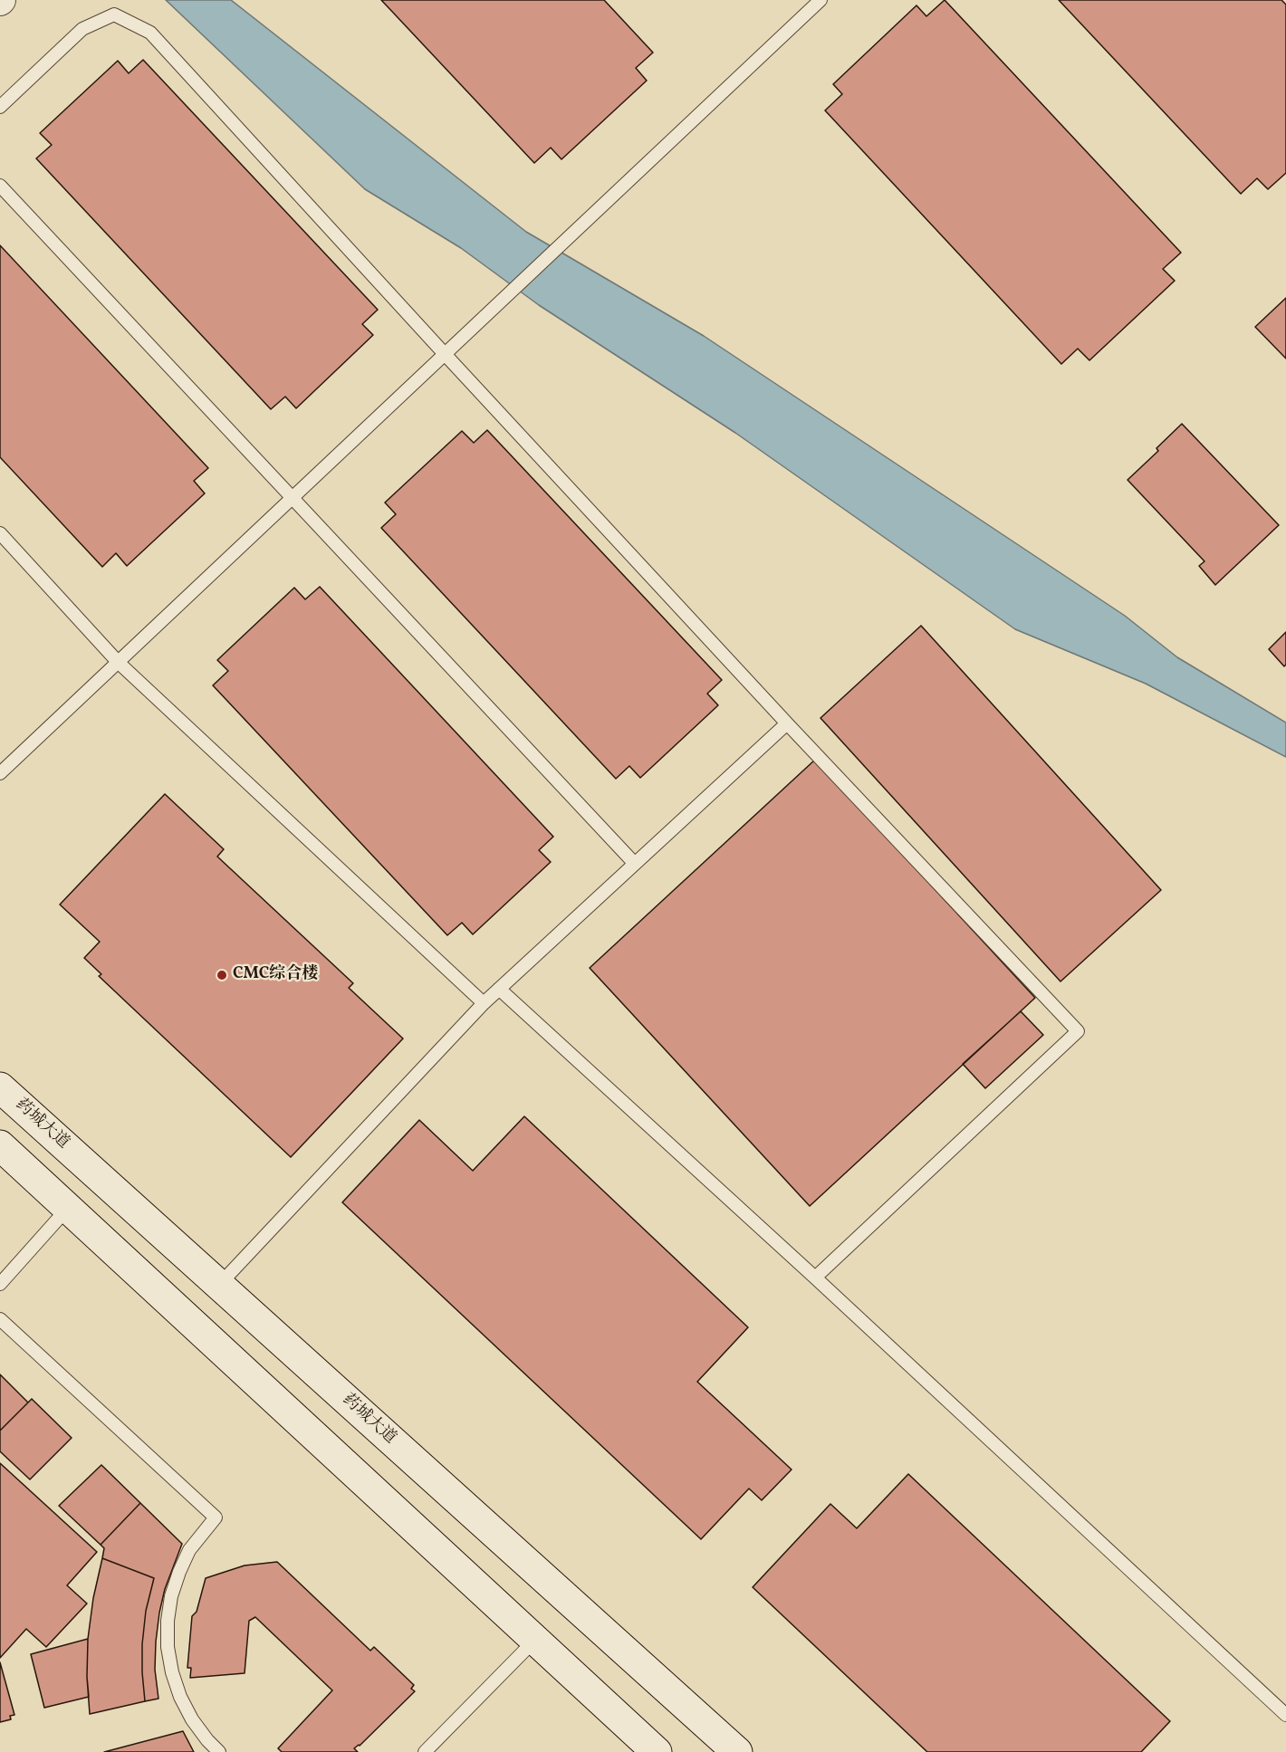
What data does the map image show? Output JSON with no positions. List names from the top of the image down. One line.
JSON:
{"streets":{"main road":["药城大道"]},"places":["CMC综合楼"]}
